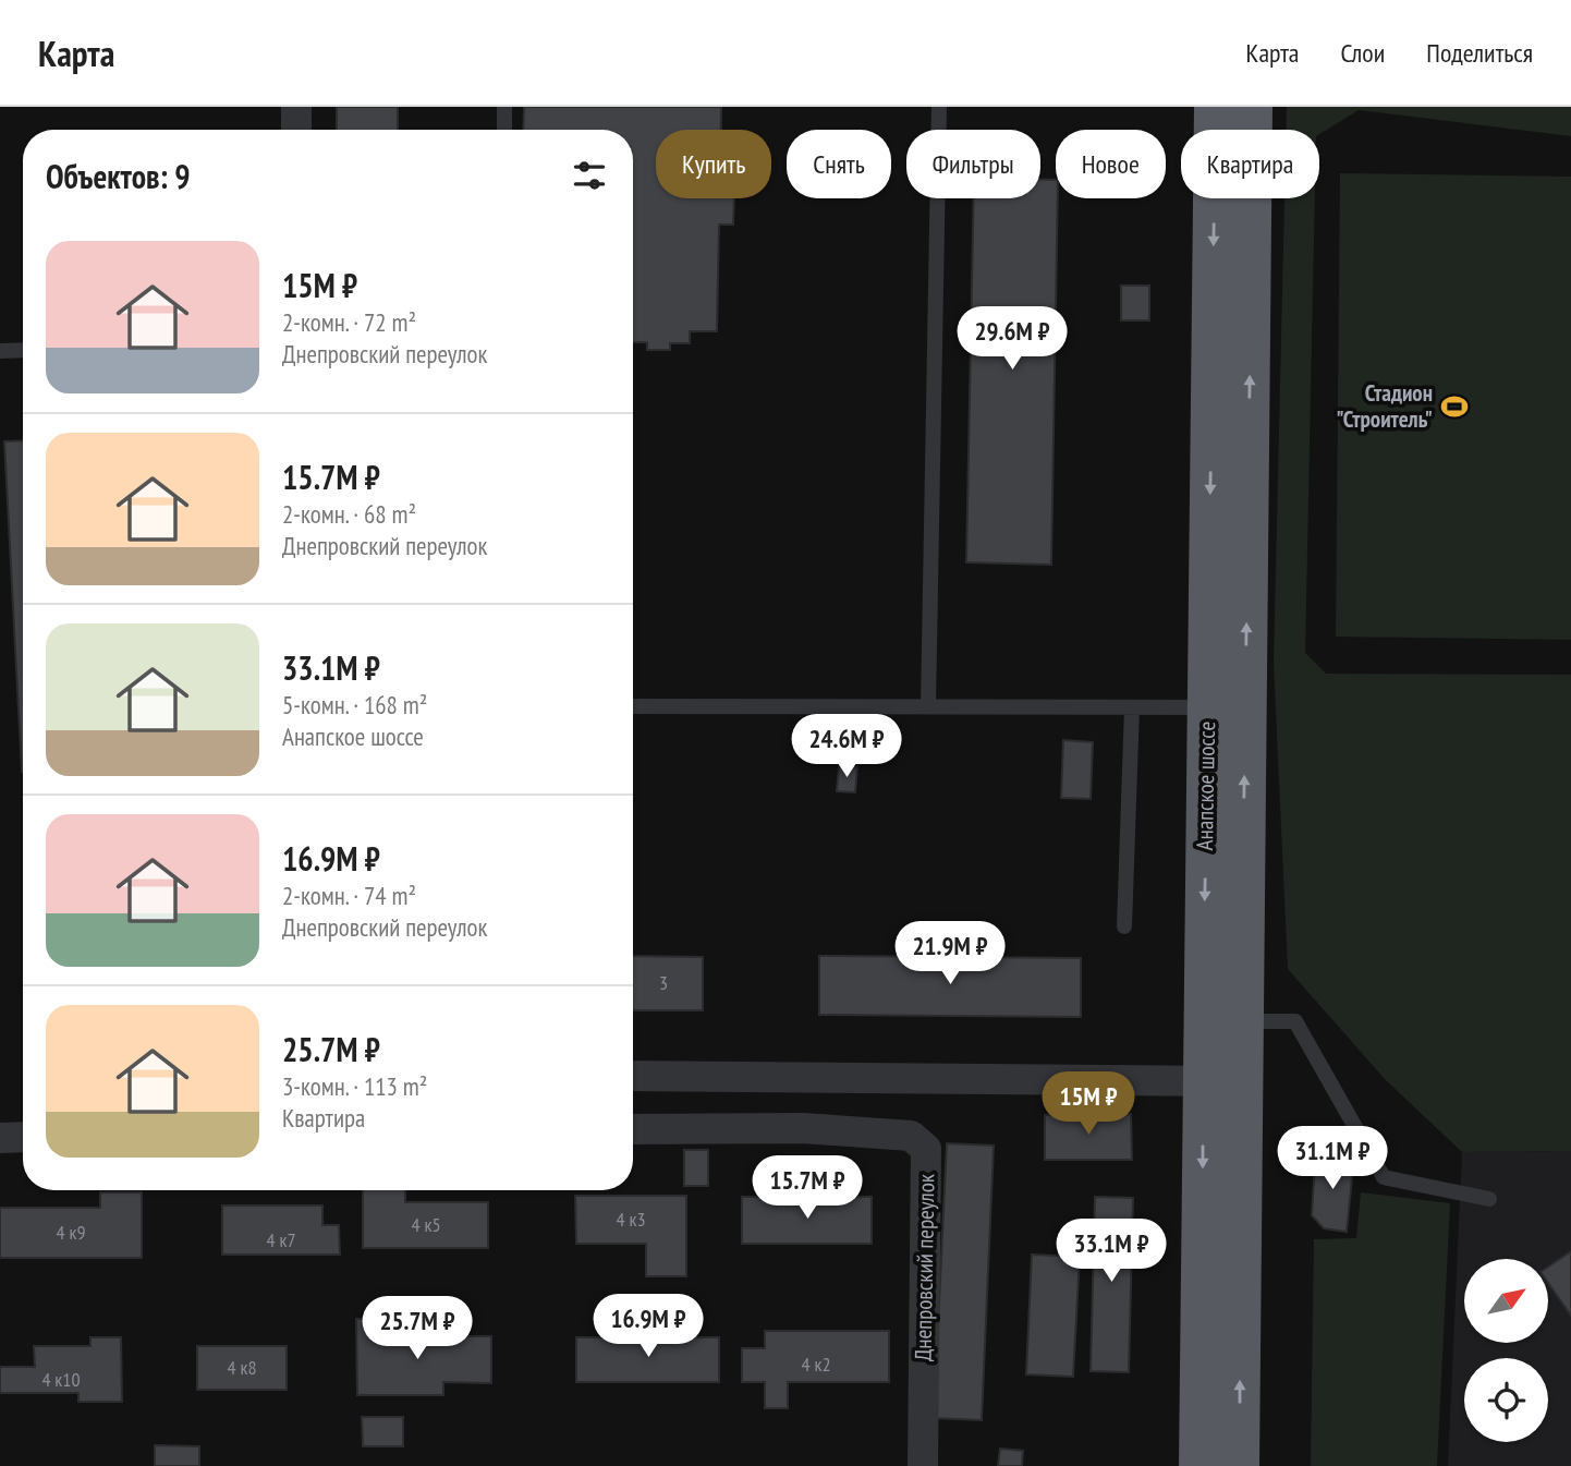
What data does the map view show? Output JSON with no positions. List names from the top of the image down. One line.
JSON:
{"streets":{"highway":["Анапское шоссе"],"street":["Днепровский переулок"]},"places":{"sports":["Стадион \"Строитель\""]},"house_numbers":["3","4 к3","4 к5","4 к9","4 к7","4 к2","4 к8","4 к10"],"north":"top right","page":{"header":"Карта","nav":["Карта","Слои","Поделиться"],"chip":["Купить","Снять","Фильтры","Новое","Квартира"],"heading":"Объектов: 9","list":[{"name":"15M ₽","note":"2-комн. · 72 m² · Днепровский переулок"},{"name":"15.7M ₽","note":"2-комн. · 68 m² · Днепровский переулок"},{"name":"33.1M ₽","note":"5-комн. · 168 m² · Анапское шоссе"},{"name":"16.9M ₽","note":"2-комн. · 74 m² · Днепровский переулок"},{"name":"25.7M ₽","note":"3-комн. · 113 m² · Квартира"}],"price":["29.6M ₽","24.6M ₽","21.9M ₽","15M ₽","31.1M ₽","15.7M ₽","33.1M ₽","16.9M ₽","25.7M ₽"]}}
